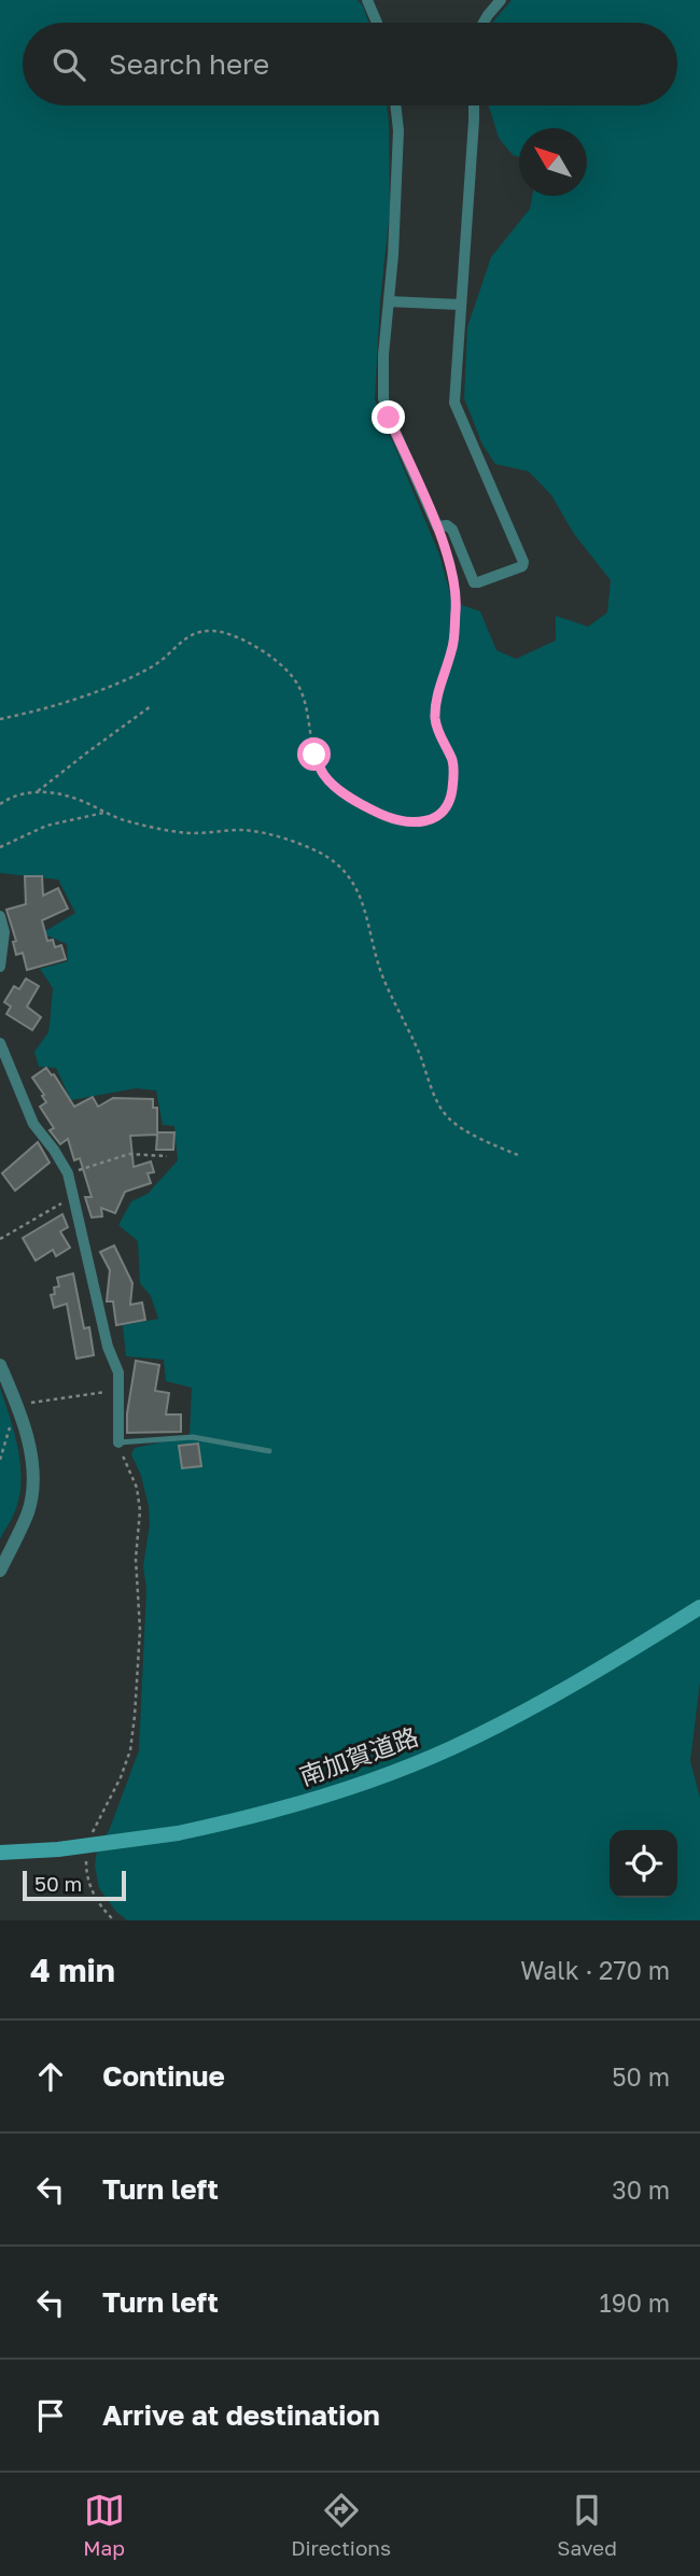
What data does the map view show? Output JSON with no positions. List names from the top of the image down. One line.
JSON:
{"streets":{"main road":["南加賀道路"]},"scale_bar":"50 m","north":"top left","page":{"search":"Search here","scale":"50 m","heading":["4 min","Walk · 270 m"],"list":[["Continue","50 m"],["Turn left","30 m"],["Turn left","190 m"],"Arrive at destination"],"nav":["Map","Directions","Saved"]}}
